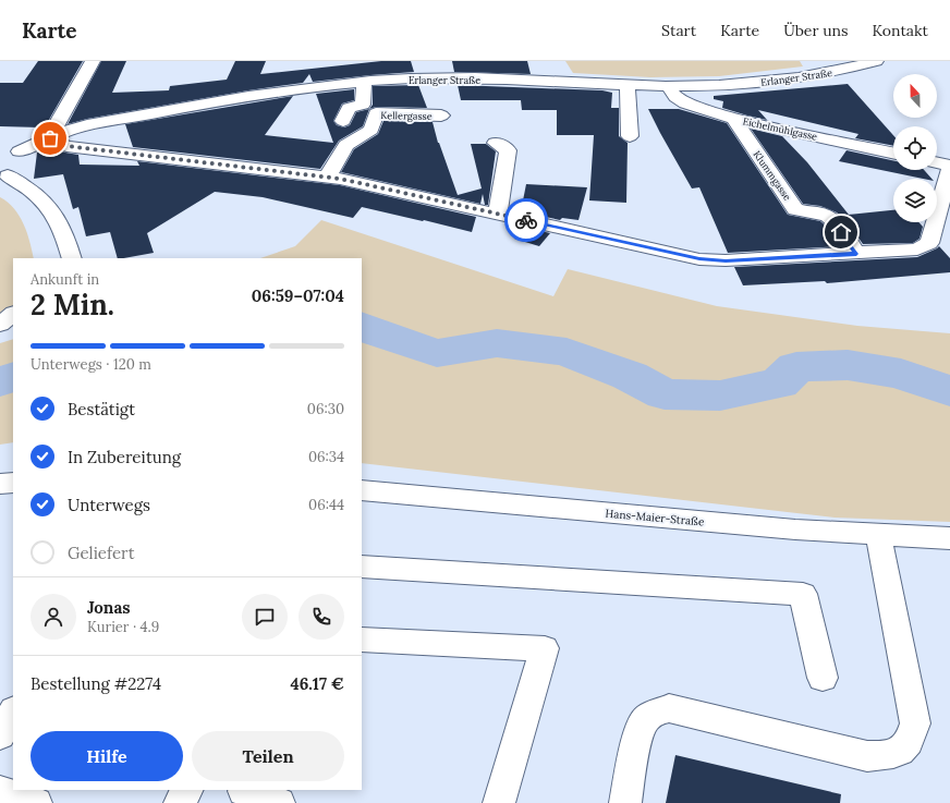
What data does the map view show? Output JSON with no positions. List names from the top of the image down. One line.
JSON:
{"streets":{"street":["Erlanger Straße","Kellergasse","Eichelmühlgasse","Klummgasse","Hans-Maier-Straße"]},"crossings":[["Erlanger Straße","Eichelmühlgasse"],["Eichelmühlgasse","Klummgasse"]],"north":"top","page":{"header":"Karte","nav":["Start","Karte","Über uns","Kontakt"],"heading":["2 Min.","Ankunft in","06:59–07:04"],"panel":["Jonas","Kurier · 4.9","Bestellung #2274","46.17 €"],"bar":"Unterwegs · 120 m","list":[["Bestätigt","06:30"],["In Zubereitung","06:34"],["Unterwegs","06:44"],"Geliefert"],"buttons":["Hilfe","Teilen"]}}
